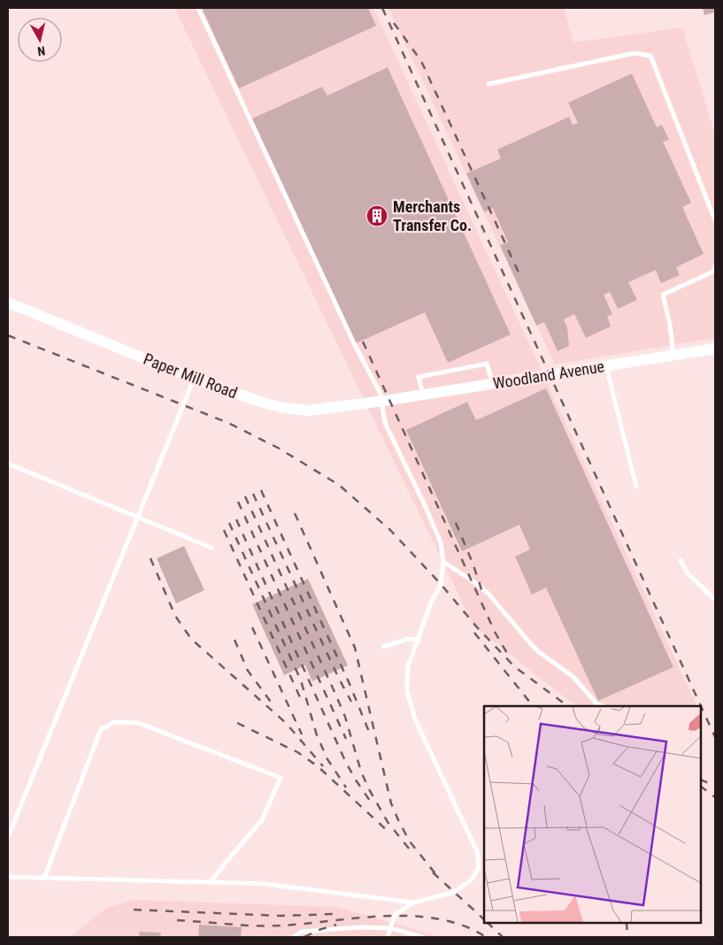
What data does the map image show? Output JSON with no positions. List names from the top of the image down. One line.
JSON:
{"streets":{"street":["Woodland Avenue","Paper Mill Road"]},"crossings":[["Woodland Avenue","Paper Mill Road"]],"places":{"building":["Merchants Transfer Co."]},"north":"bottom"}
